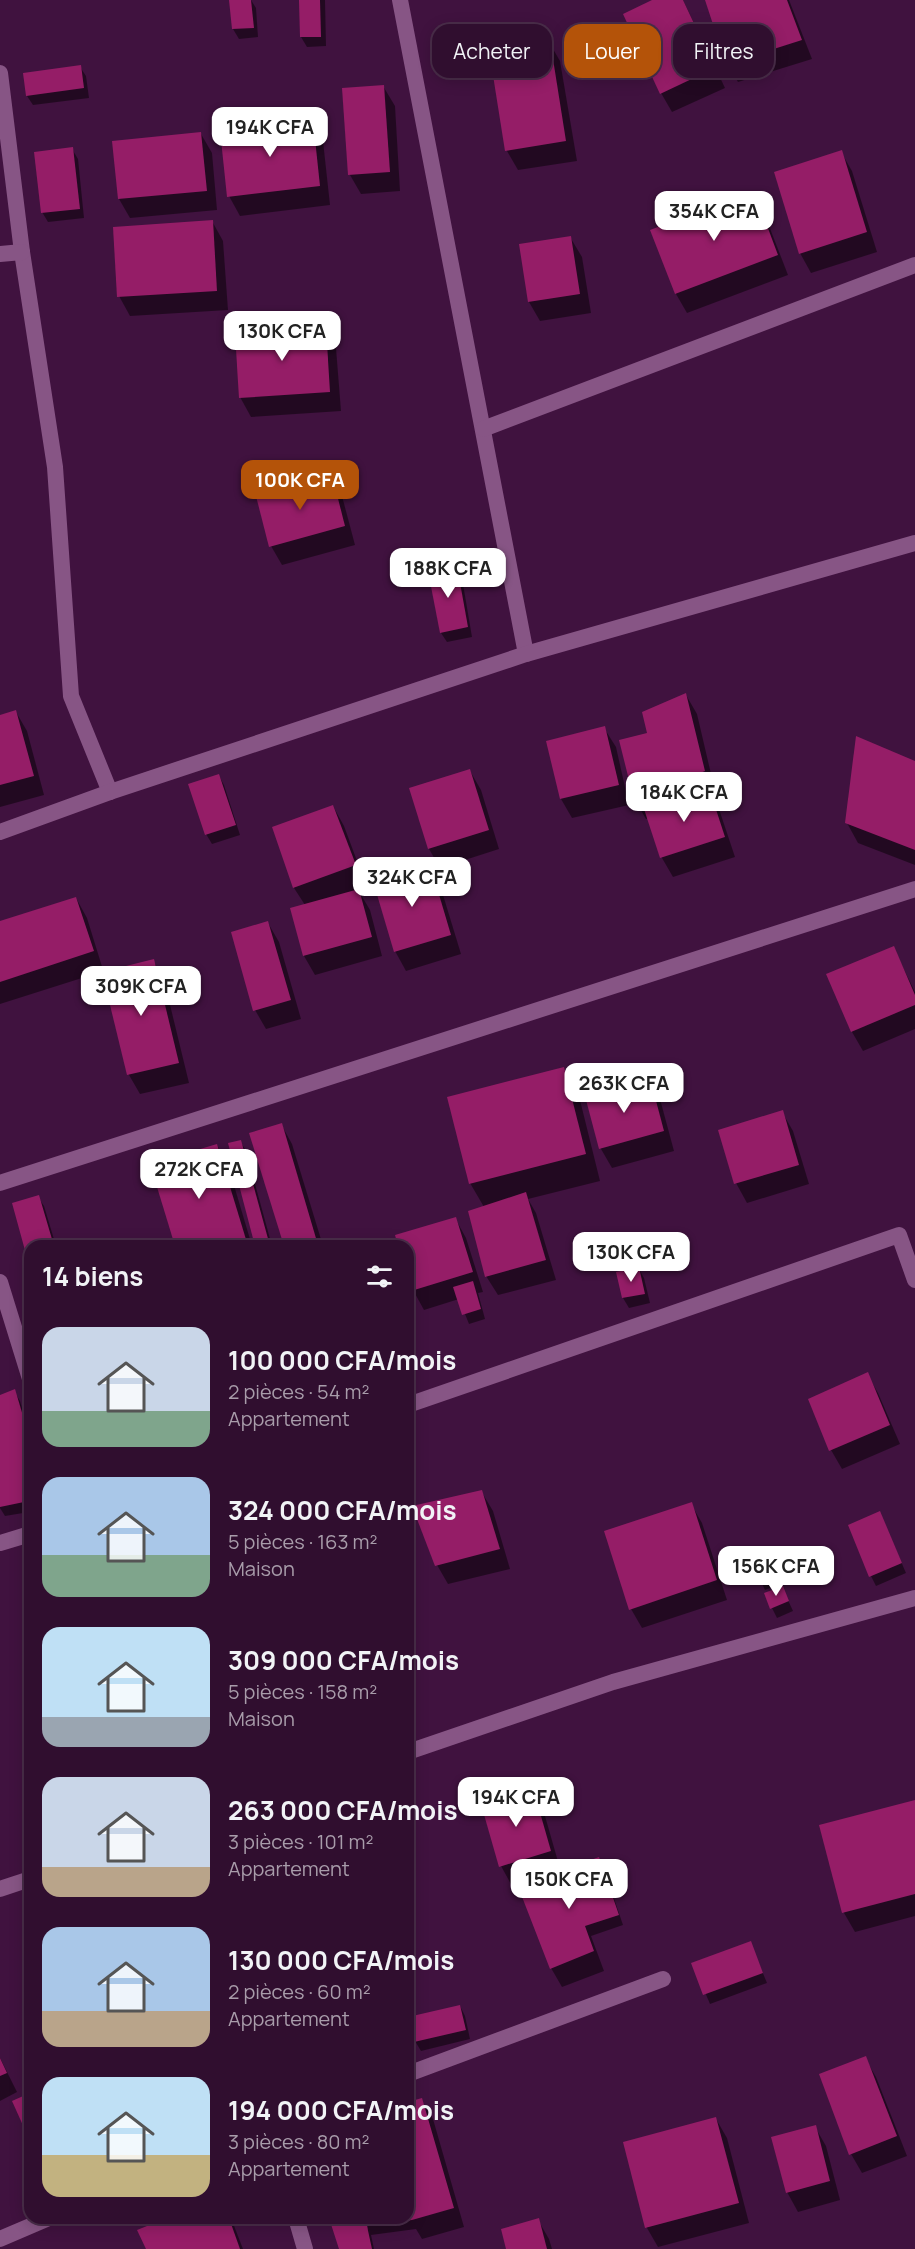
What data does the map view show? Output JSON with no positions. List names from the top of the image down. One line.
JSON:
{"page":{"chip":["Acheter","Louer","Filtres"],"price":["194K CFA","354K CFA","130K CFA","100K CFA","188K CFA","184K CFA","324K CFA","309K CFA","263K CFA","272K CFA","130K CFA","156K CFA","194K CFA","150K CFA"],"heading":"14 biens","list":[{"name":"100 000 CFA/mois","note":"2 pièces · 54 m² · Appartement"},{"name":"324 000 CFA/mois","note":"5 pièces · 163 m² · Maison"},{"name":"309 000 CFA/mois","note":"5 pièces · 158 m² · Maison"},{"name":"263 000 CFA/mois","note":"3 pièces · 101 m² · Appartement"},{"name":"130 000 CFA/mois","note":"2 pièces · 60 m² · Appartement"},{"name":"194 000 CFA/mois","note":"3 pièces · 80 m² · Appartement"}]}}
